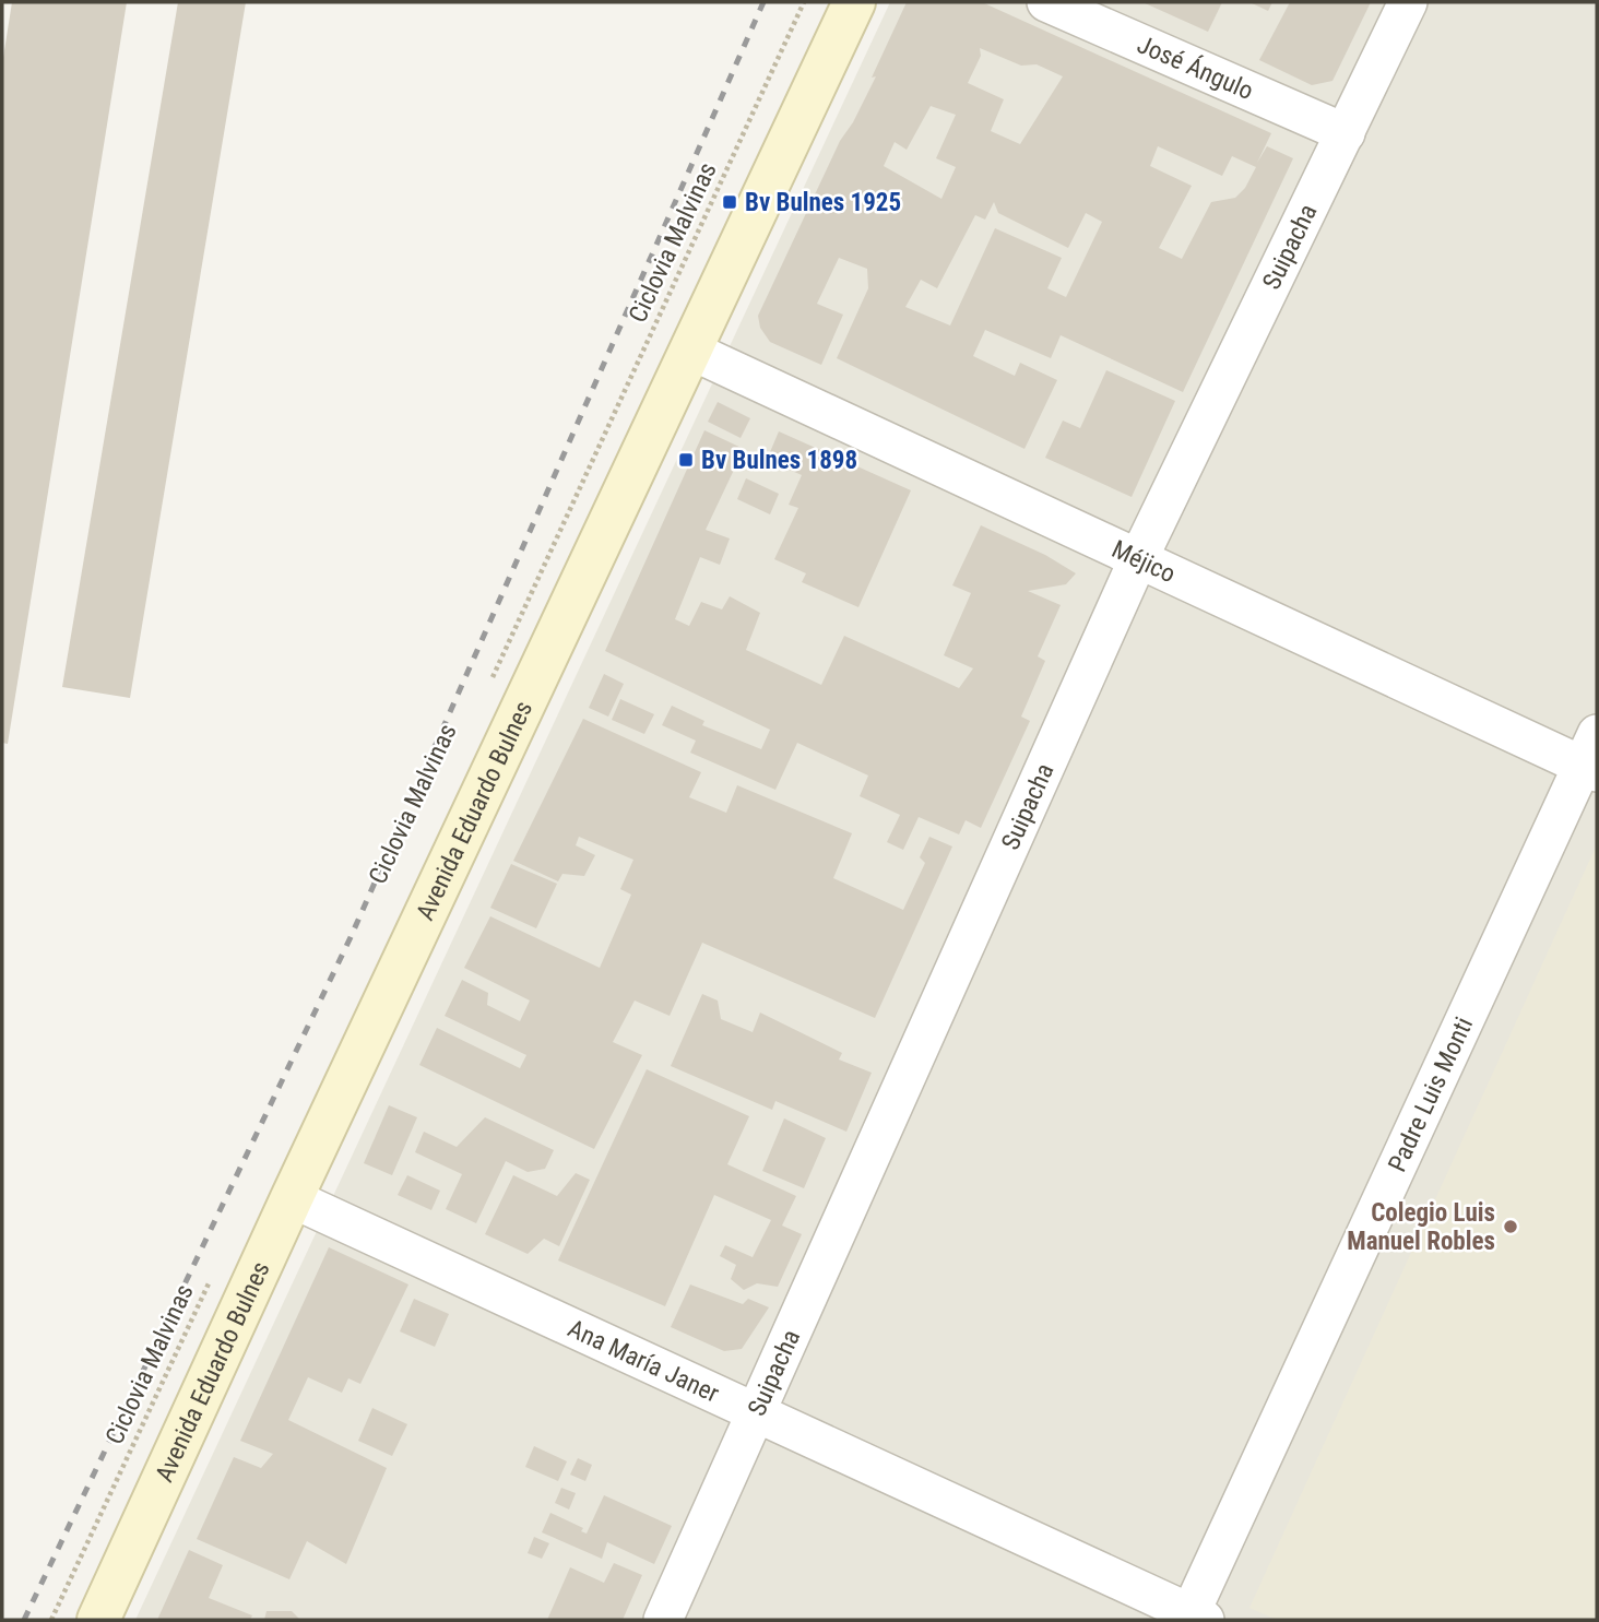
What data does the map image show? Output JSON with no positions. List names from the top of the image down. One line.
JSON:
{"streets":{"main road":["Avenida Eduardo Bulnes"],"street":["José Ángulo","Suipacha","Méjico","Padre Luis Monti","Ana María Janer"],"path":["Ciclovia Malvinas"]},"crossings":[["José Ángulo","Suipacha"],["Suipacha","Méjico"],["Suipacha","Ana María Janer"],["Méjico","Avenida Eduardo Bulnes"],["Méjico","Padre Luis Monti"],["Avenida Eduardo Bulnes","Ana María Janer"],["Padre Luis Monti","Ana María Janer"]],"places":{"transit":["Bv Bulnes 1925","Bv Bulnes 1898"],"other":["Colegio Luis Manuel Robles"]}}
